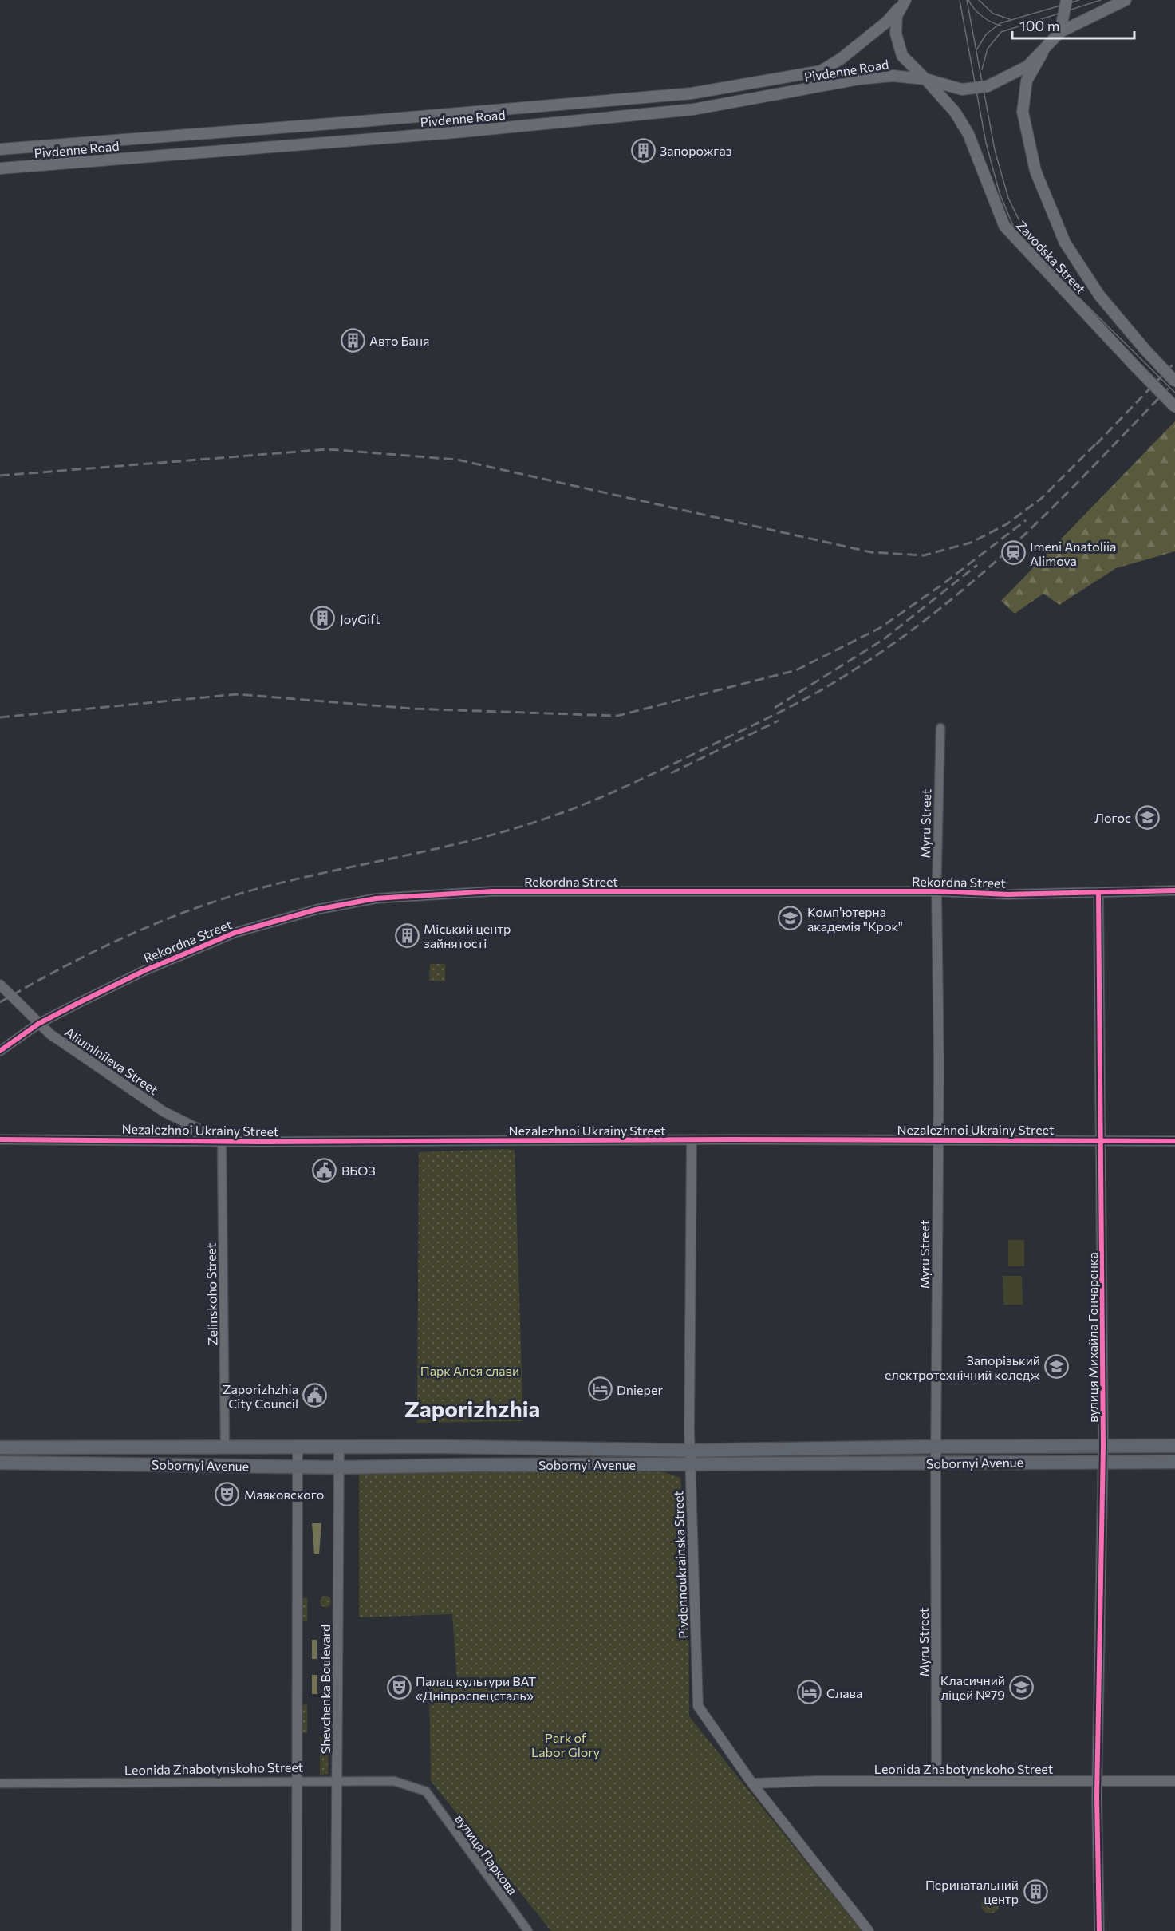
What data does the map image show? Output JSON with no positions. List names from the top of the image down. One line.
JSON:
{"streets":{"main road":["Pivdenne Road","Zavodska Street","Sobornyi Avenue"],"street":["Myru Street","Rekordna Street","Aliuminiieva Street","Nezalezhnoi Ukrainy Street","Zelinskoho Street","вулиця Михайла Гончаренка","Pivdennoukrainska Street","Shevchenka Boulevard","Leonida Zhabotynskoho Street","вулиця Паркова"]},"crossings":[["Pivdenne Road","Zavodska Street"],["Myru Street","Rekordna Street"],["Myru Street","Nezalezhnoi Ukrainy Street"],["Myru Street","Sobornyi Avenue"],["Myru Street","Leonida Zhabotynskoho Street"],["Rekordna Street","Aliuminiieva Street"],["Rekordna Street","вулиця Михайла Гончаренка"],["Aliuminiieva Street","Nezalezhnoi Ukrainy Street"],["Aliuminiieva Street","Zelinskoho Street"],["Nezalezhnoi Ukrainy Street","Zelinskoho Street"],["Nezalezhnoi Ukrainy Street","вулиця Михайла Гончаренка"],["Nezalezhnoi Ukrainy Street","Pivdennoukrainska Street"],["Zelinskoho Street","Sobornyi Avenue"],["вулиця Михайла Гончаренка","Sobornyi Avenue"],["вулиця Михайла Гончаренка","Leonida Zhabotynskoho Street"],["Sobornyi Avenue","Pivdennoukrainska Street"],["Sobornyi Avenue","Shevchenka Boulevard"],["Pivdennoukrainska Street","Leonida Zhabotynskoho Street"],["Shevchenka Boulevard","Leonida Zhabotynskoho Street"],["Leonida Zhabotynskoho Street","вулиця Паркова"]],"districts":["Zaporizhzhia"],"parks":["Парк Алея слави","Park of Labor Glory"],"places":{"building":["Запорожгаз","Авто Баня","JoyGift","Міський центр зайнятості","Перинатальний центр"],"station":["Imeni Anatoliia Alimova"],"school or university":["Логос","Комп'ютерна академія \"Крок\"","Запорізький електротехнічний коледж","Класичний ліцей №79"],"public building":["ВБОЗ","Zaporizhzhia City Council"],"hotel":["Dnieper","Слава"],"theatre":["Маяковского","Палац культури ВАТ «Дніпроспецсталь»"]},"scale_bar":"100 m"}
